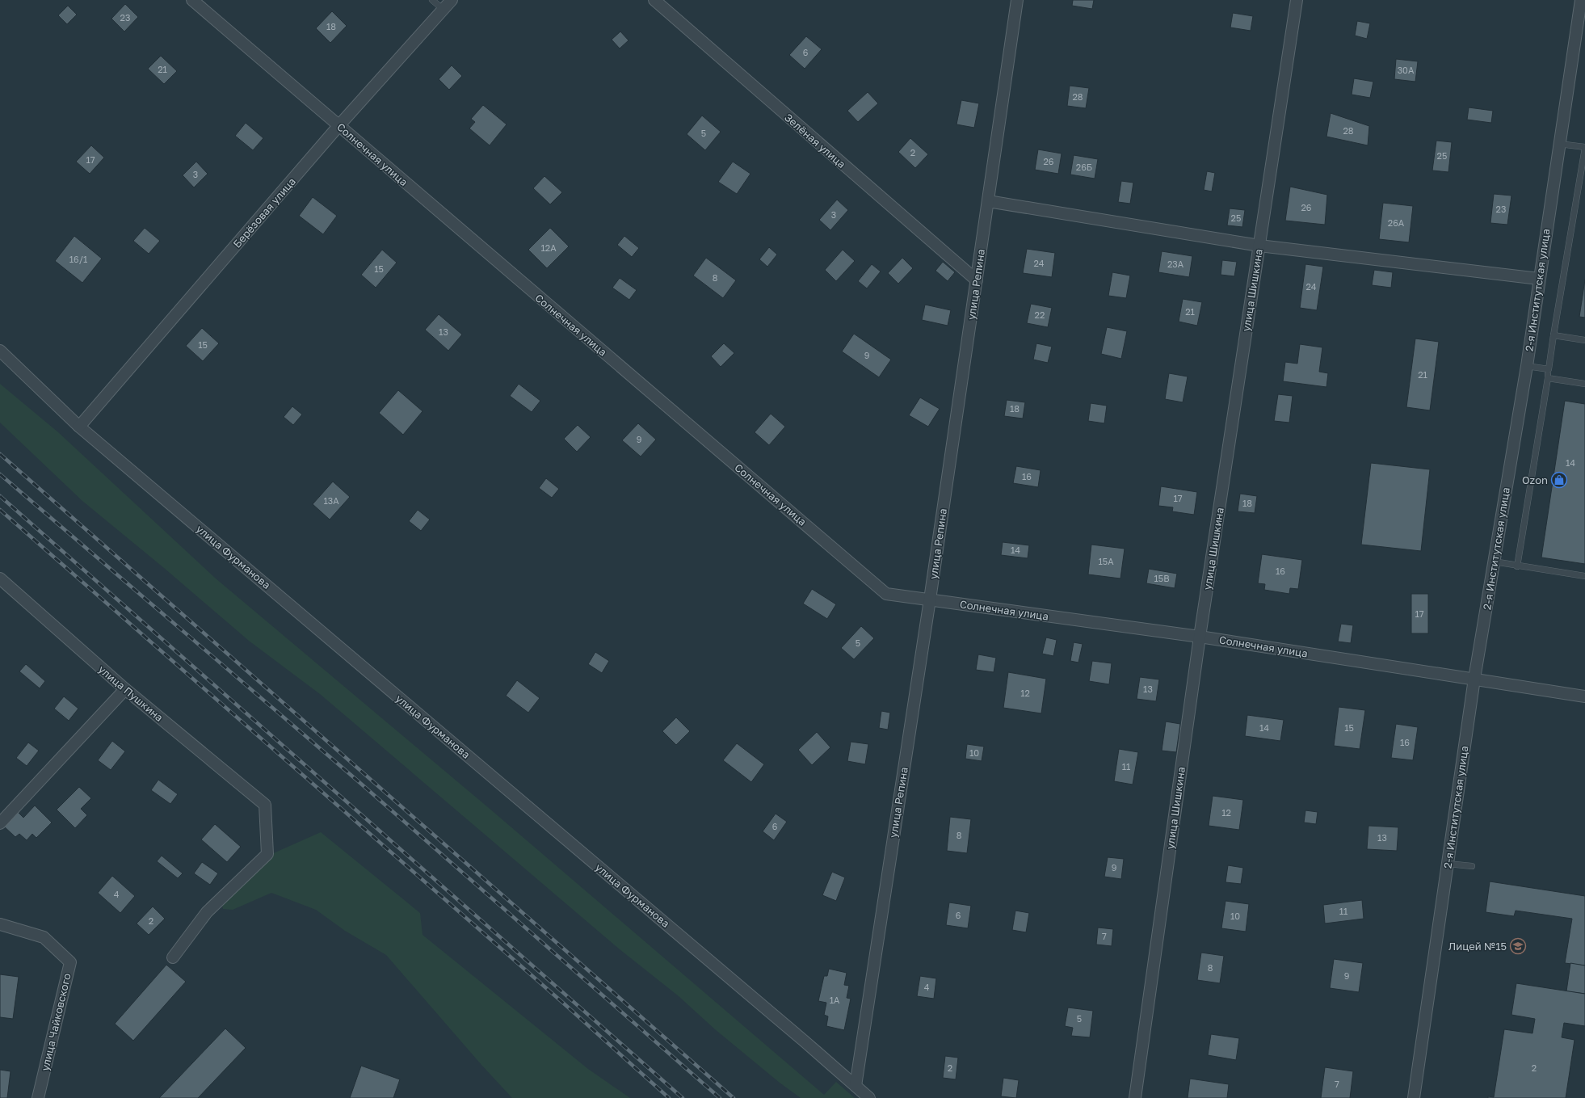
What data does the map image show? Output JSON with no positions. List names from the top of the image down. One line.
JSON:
{"streets":{"street":["Зелёная улица","Солнечная улица","Берёзовая улица","улица Репина","улица Шишкина","2-я Институтская улица","улица Фурманова","улица Пушкина","улица Чайковского"]},"crossings":[["Зелёная улица","улица Репина"],["Солнечная улица","Берёзовая улица"],["Солнечная улица","улица Репина"],["Солнечная улица","улица Шишкина"],["Солнечная улица","2-я Институтская улица"],["Берёзовая улица","улица Фурманова"],["улица Репина","улица Фурманова"]],"places":{"shop":["Ozon"],"school or university":["Лицей №15"]},"house_numbers":["23","18","6","21","30А","28","28","5","2","25","17","26","26Б","3","26","23","3","25","26А","12А","16/1","24","23А","15","8","24","21","22","13","15","9","21","18","9","14","16","17","13А","18","14","15А","16","15В","17","5","13","12","14","15","16","10","11","12","6","8","13","9","4","11","6","10","2","7","8","9","4","1А","5","2","2","7"]}
